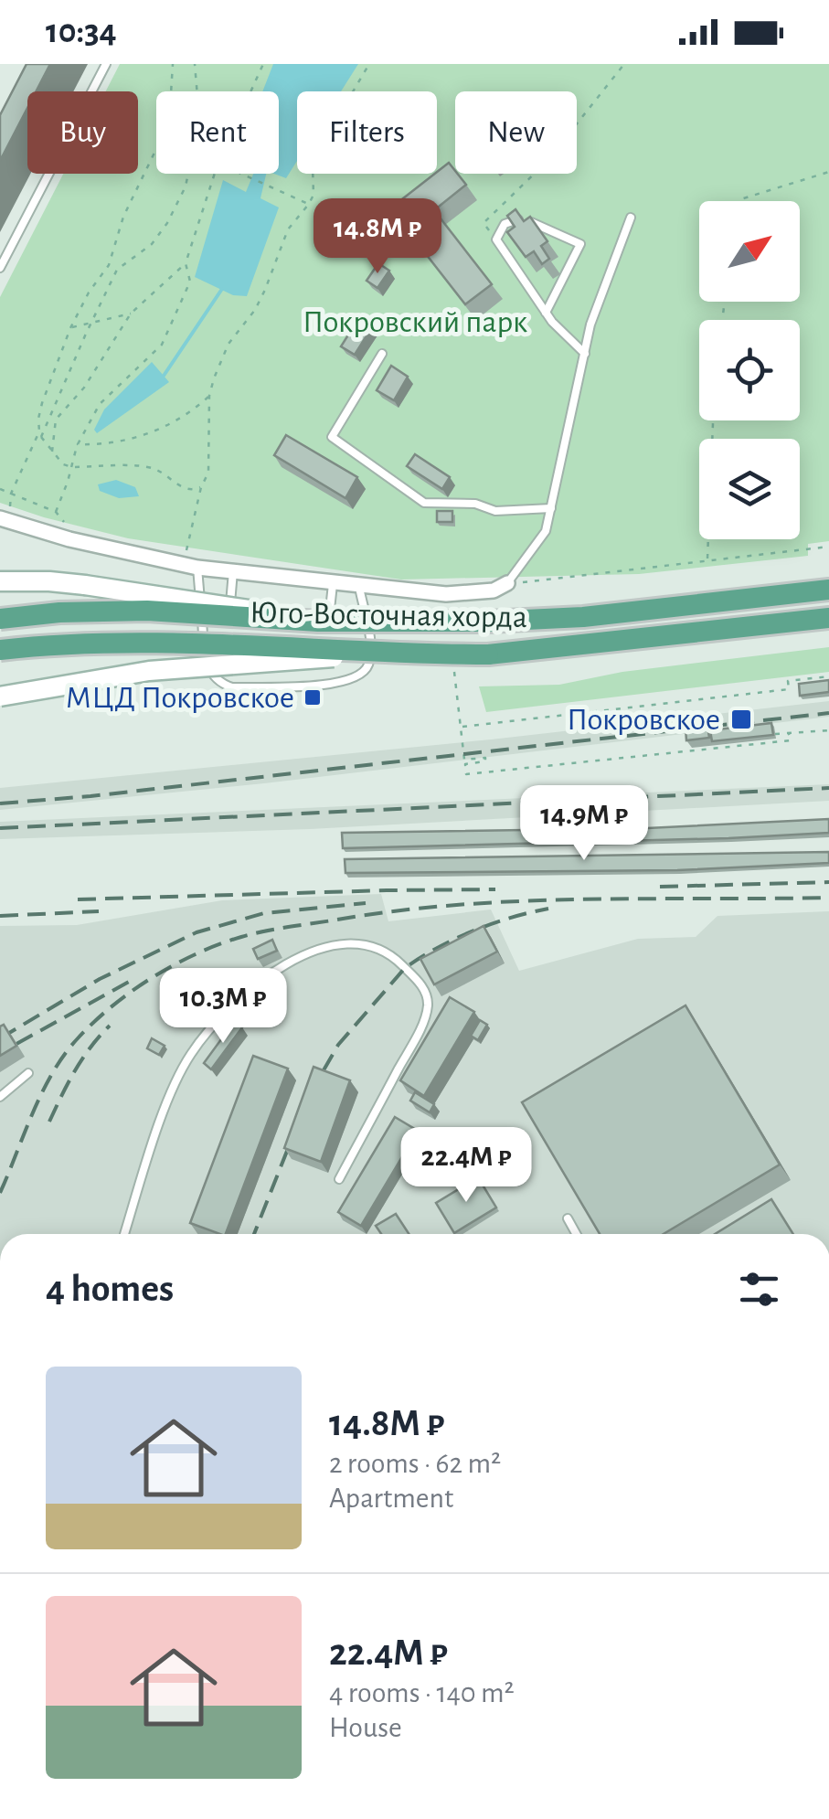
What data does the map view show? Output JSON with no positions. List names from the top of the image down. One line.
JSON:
{"streets":{"main road":["Юго-Восточная хорда"]},"parks":["Покровский парк"],"places":{"transit":["МЦД Покровское","Покровское"]},"north":"top right","page":{"status":"10:34","chip":["Buy","Rent","Filters","New"],"price":["14.8M ₽","14.9M ₽","10.3M ₽","22.4M ₽"],"heading":"4 homes","list":[{"name":"14.8M ₽","note":"2 rooms · 62 m² · Apartment"},{"name":"22.4M ₽","note":"4 rooms · 140 m² · House"}]}}
